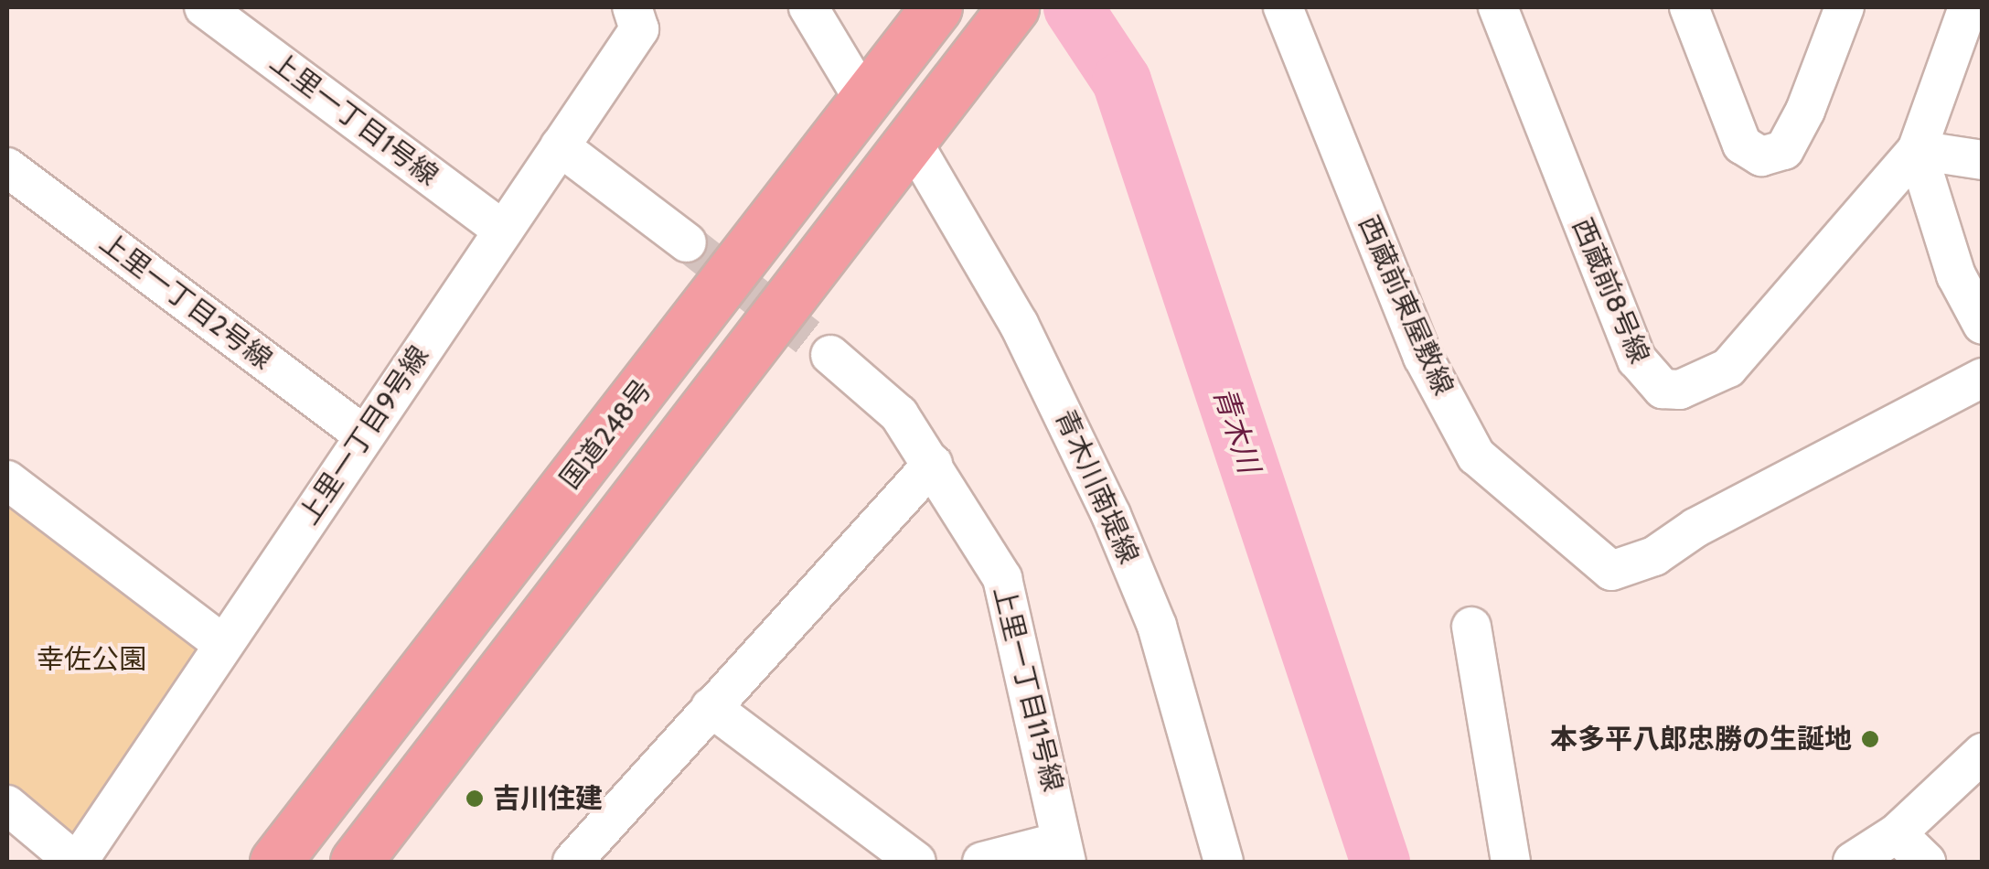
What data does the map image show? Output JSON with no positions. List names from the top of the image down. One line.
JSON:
{"streets":{"highway":["国道248号"],"street":["上里一丁目1号線","西蔵前8号線","上里一丁目2号線","西蔵前東屋敷線","上里一丁目9号線","青木川南堤線","上里一丁目11号線"]},"crossings":[["上里一丁目1号線","上里一丁目9号線"],["上里一丁目2号線","上里一丁目9号線"]],"water":["青木川"],"parks":["幸佐公園"],"places":["本多平八郎忠勝の生誕地","吉川住建"]}
